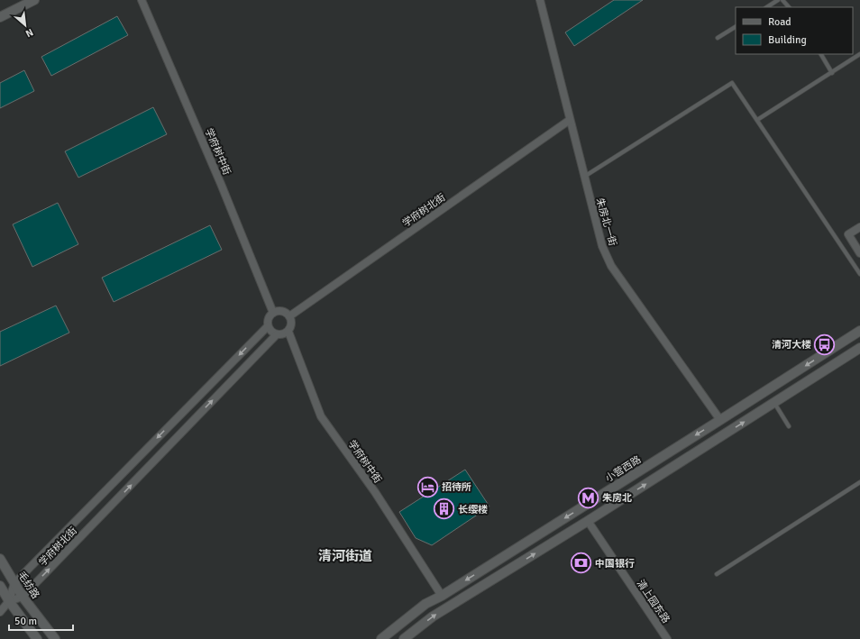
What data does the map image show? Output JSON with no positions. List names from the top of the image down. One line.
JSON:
{"streets":{"main road":["小营西路","毛纺路"],"street":["学府树中街","学府树北街","朱房北一街","清上园东路"]},"crossings":[["学府树中街","学府树北街"],["学府树中街","小营西路"],["学府树北街","朱房北一街"],["学府树北街","毛纺路"],["朱房北一街","小营西路"]],"districts":["清河街道"],"places":{"bus stop":["清河大楼"],"hotel":["招待所"],"metro station":["朱房北"],"building":["长缨楼"],"bank":["中国银行"]},"legend":["Road","Building"],"scale_bar":"50 m","north":"bottom right"}
